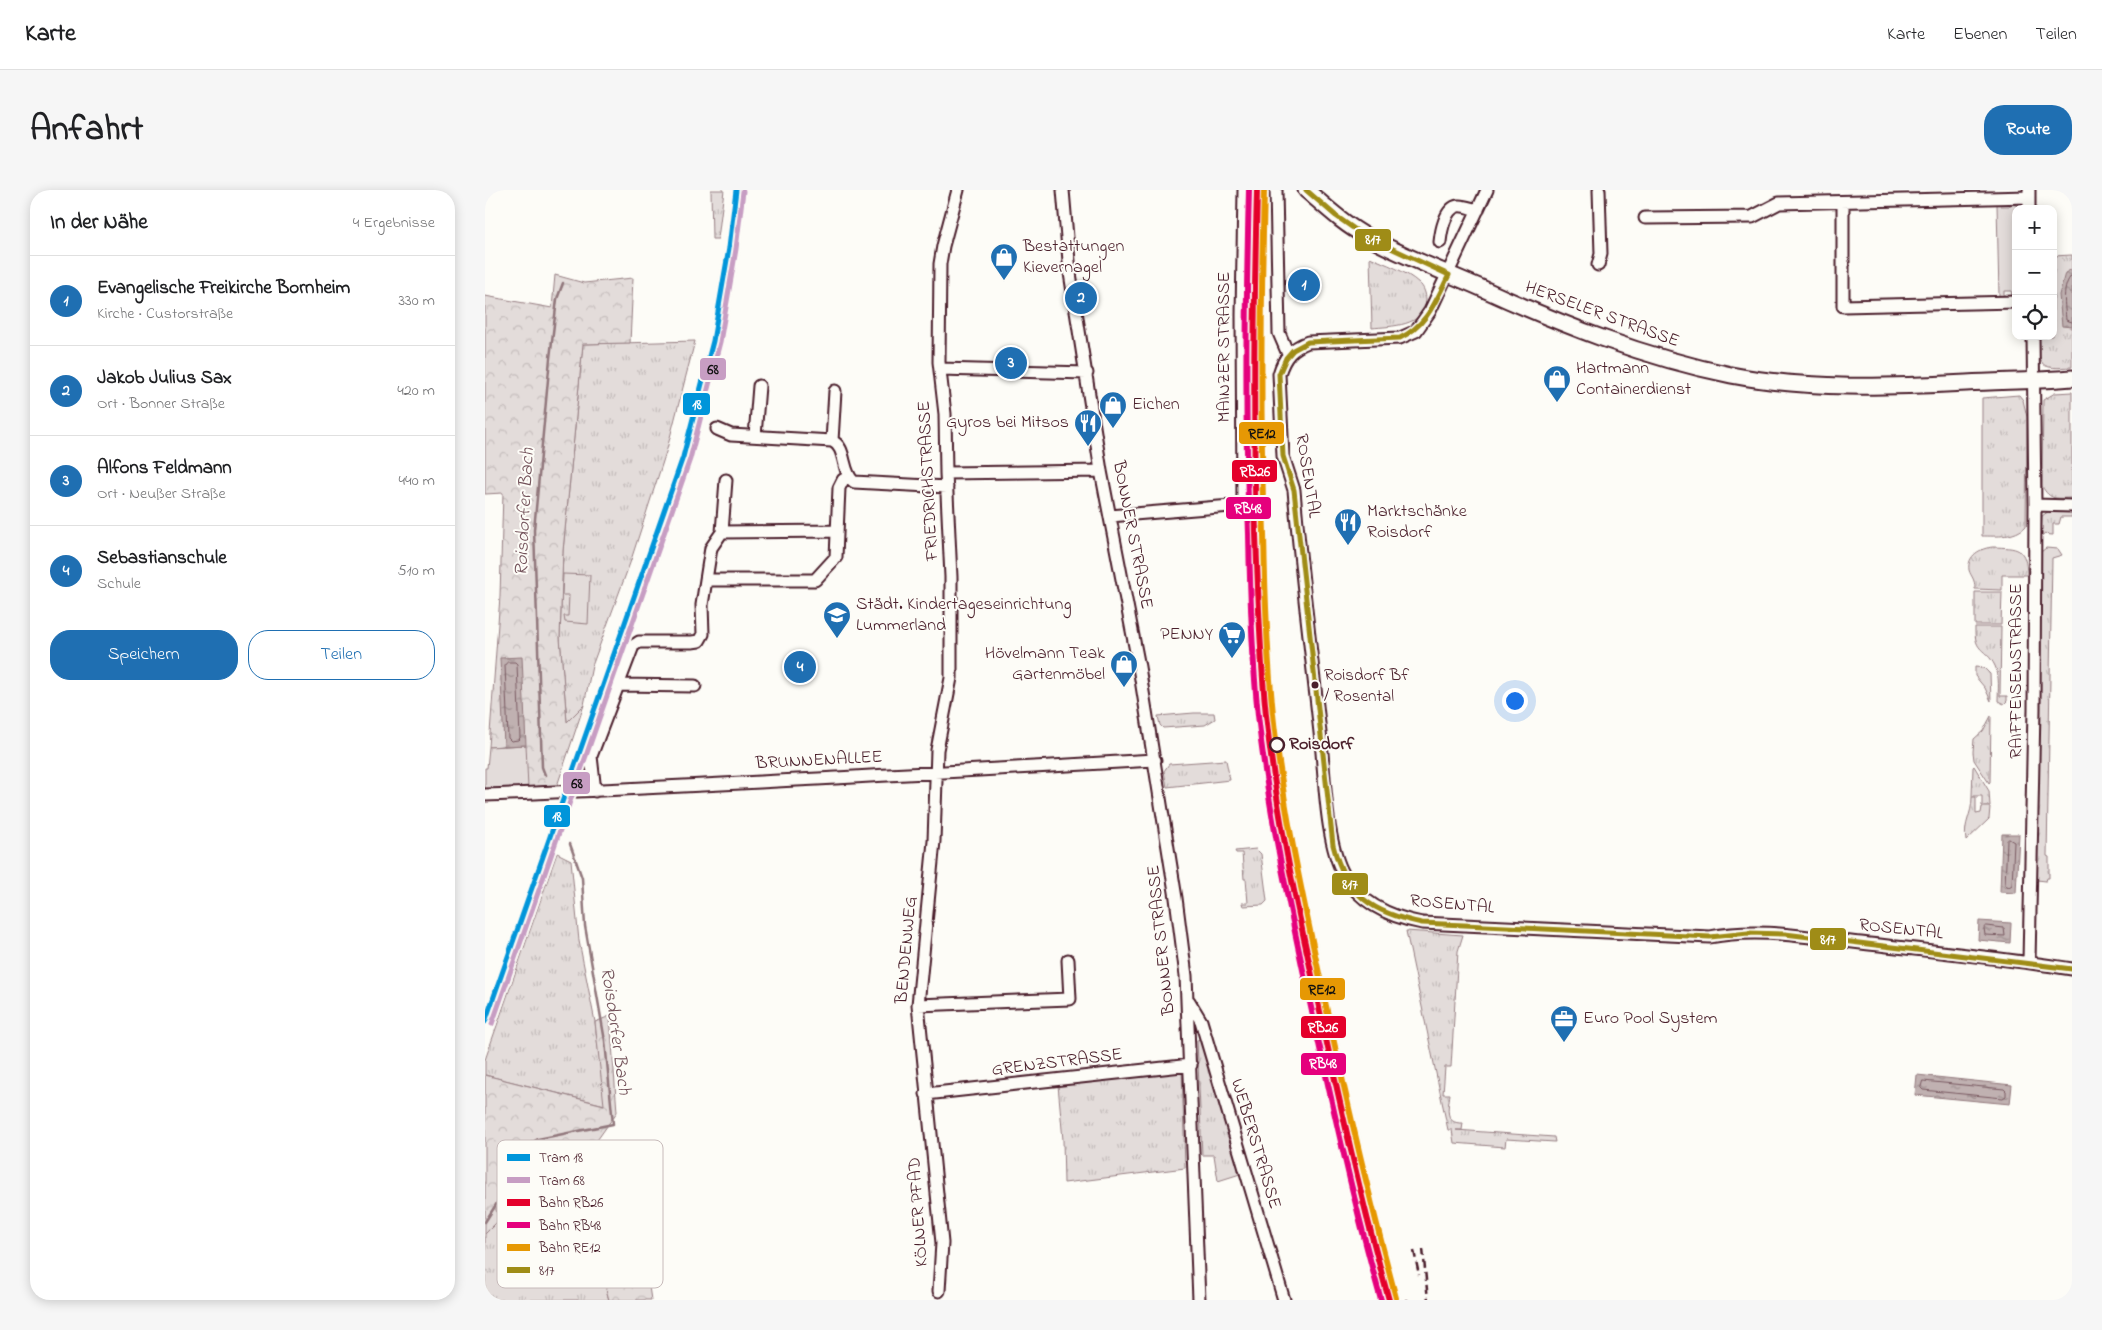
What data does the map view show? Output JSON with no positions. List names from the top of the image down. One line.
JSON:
{"streets":{"main road":["HERSELER STRASSE"],"street":["MAINZER STRASSE","ROSENTAL","FRIEDRICHSTRASSE","BONNER STRASSE","RAIFFEISENSTRASSE","BRUNNENALLEE","BENDENWEG","GRENZSTRASSE","WEBERSTRASSE","KÖLNER PFAD"]},"crossings":[["HERSELER STRASSE","RAIFFEISENSTRASSE"],["MAINZER STRASSE","BONNER STRASSE"],["ROSENTAL","RAIFFEISENSTRASSE"],["FRIEDRICHSTRASSE","BRUNNENALLEE"],["FRIEDRICHSTRASSE","BENDENWEG"],["BONNER STRASSE","BRUNNENALLEE"],["BONNER STRASSE","GRENZSTRASSE"],["BONNER STRASSE","WEBERSTRASSE"],["BRUNNENALLEE","BENDENWEG"],["BENDENWEG","GRENZSTRASSE"],["BENDENWEG","KÖLNER PFAD"]],"water":["Roisdorfer Bach"],"places":{"shop":["Bestattungen Kievernagel","Hartmann Containerdienst","Eichen","Hövelmann Teak Gartenmöbel"],"restaurant":["Gyros bei Mitsos","Marktschänke Roisdorf"],"school or university":["Städt. Kindertageseinrichtung Lummerland"],"supermarket":["PENNY"],"other":["Roisdorf Bf / Rosental","Roisdorf"],"office":["Euro Pool System"]},"lines":["tram line 18","rail line RB26","rail line RB48","rail line RE12","transit line 817","tram line 68"],"legend":["Tram 18","Tram 68","Bahn RB26","Bahn RB48","Bahn RE12","817"],"page":{"header":"Karte","nav":["Karte","Ebenen","Teilen"],"title":"Anfahrt","buttons":["Route",["Speichern","Teilen"]],"heading":["In der Nähe","4 Ergebnisse"],"map_buttons":["+","−"],"list":[{"mark":"1","name":"Evangelische Freikirche Bornheim","note":"Kirche · Custorstraße","value":"330 m"},{"mark":"2","name":"Jakob Julius Sax","note":"Ort · Bonner Straße","value":"420 m"},{"mark":"3","name":"Alfons Feldmann","note":"Ort · Neußer Straße","value":"440 m"},{"mark":"4","name":"Sebastianschule","note":"Schule","value":"510 m"}],"pins":["1","2","3","4"]}}
